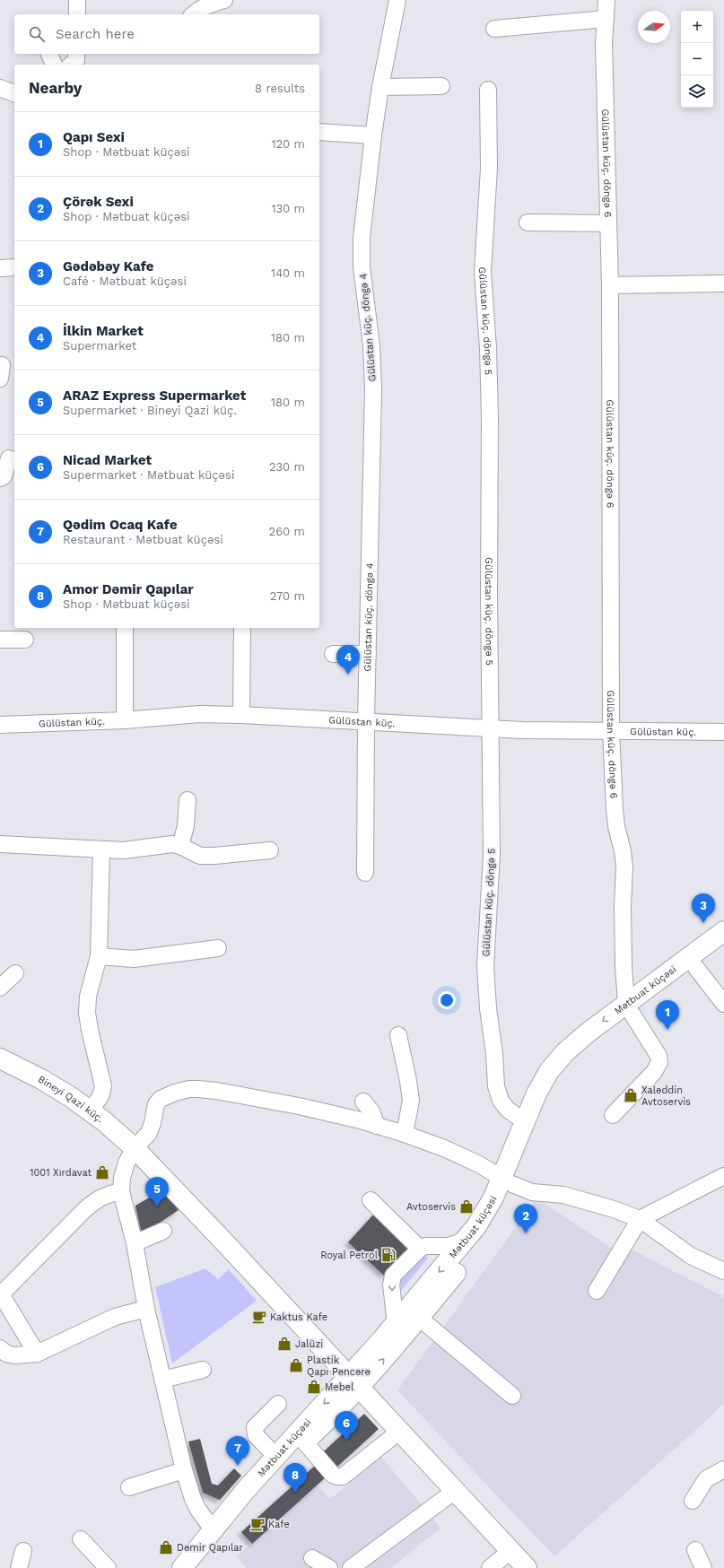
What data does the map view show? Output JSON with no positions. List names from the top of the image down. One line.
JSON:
{"streets":{"main road":["Mətbuat küçəsi","Bineyi Qazi küç."],"street":["Gülüstan küç. döngə 6","Gülüstan küç. döngə 5","Gülüstan küç. döngə 4","Gülüstan küç."]},"crossings":[["Gülüstan küç. döngə 6","Gülüstan küç."],["Gülüstan küç. döngə 6","Mətbuat küçəsi"],["Gülüstan küç. döngə 5","Gülüstan küç."],["Gülüstan küç. döngə 5","Mətbuat küçəsi"],["Gülüstan küç. döngə 4","Gülüstan küç."],["Mətbuat küçəsi","Bineyi Qazi küç."]],"places":{"shop":["Xaləddin Avtoservis","1001 Xırdavat","Avtoservis","Jalüzi","Plastik Qapı Pəncərə","Mebel","Dəmir Qapılar"],"fuel station":["Royal Petrol"],"cafe":["Kaktus Kafe","Kafe"]},"north":"right","page":{"map_buttons":["+","−"],"search":"Search here","heading":["Nearby","8 results"],"list":[{"mark":"1","name":"Qapı Sexi","note":"Shop · Mətbuat küçəsi","value":"120 m"},{"mark":"2","name":"Çörək Sexi","note":"Shop · Mətbuat küçəsi","value":"130 m"},{"mark":"3","name":"Gədəbəy Kafe","note":"Café · Mətbuat küçəsi","value":"140 m"},{"mark":"4","name":"İlkin Market","note":"Supermarket","value":"180 m"},{"mark":"5","name":"ARAZ Express Supermarket","note":"Supermarket · Bineyi Qazi küç.","value":"180 m"},{"mark":"6","name":"Nicad Market","note":"Supermarket · Mətbuat küçəsi","value":"230 m"},{"mark":"7","name":"Qədim Ocaq Kafe","note":"Restaurant · Mətbuat küçəsi","value":"260 m"},{"mark":"8","name":"Amor Dəmir Qapılar","note":"Shop · Mətbuat küçəsi","value":"270 m"}],"pins":["4","3","1","5","2","6","7","8"]}}
